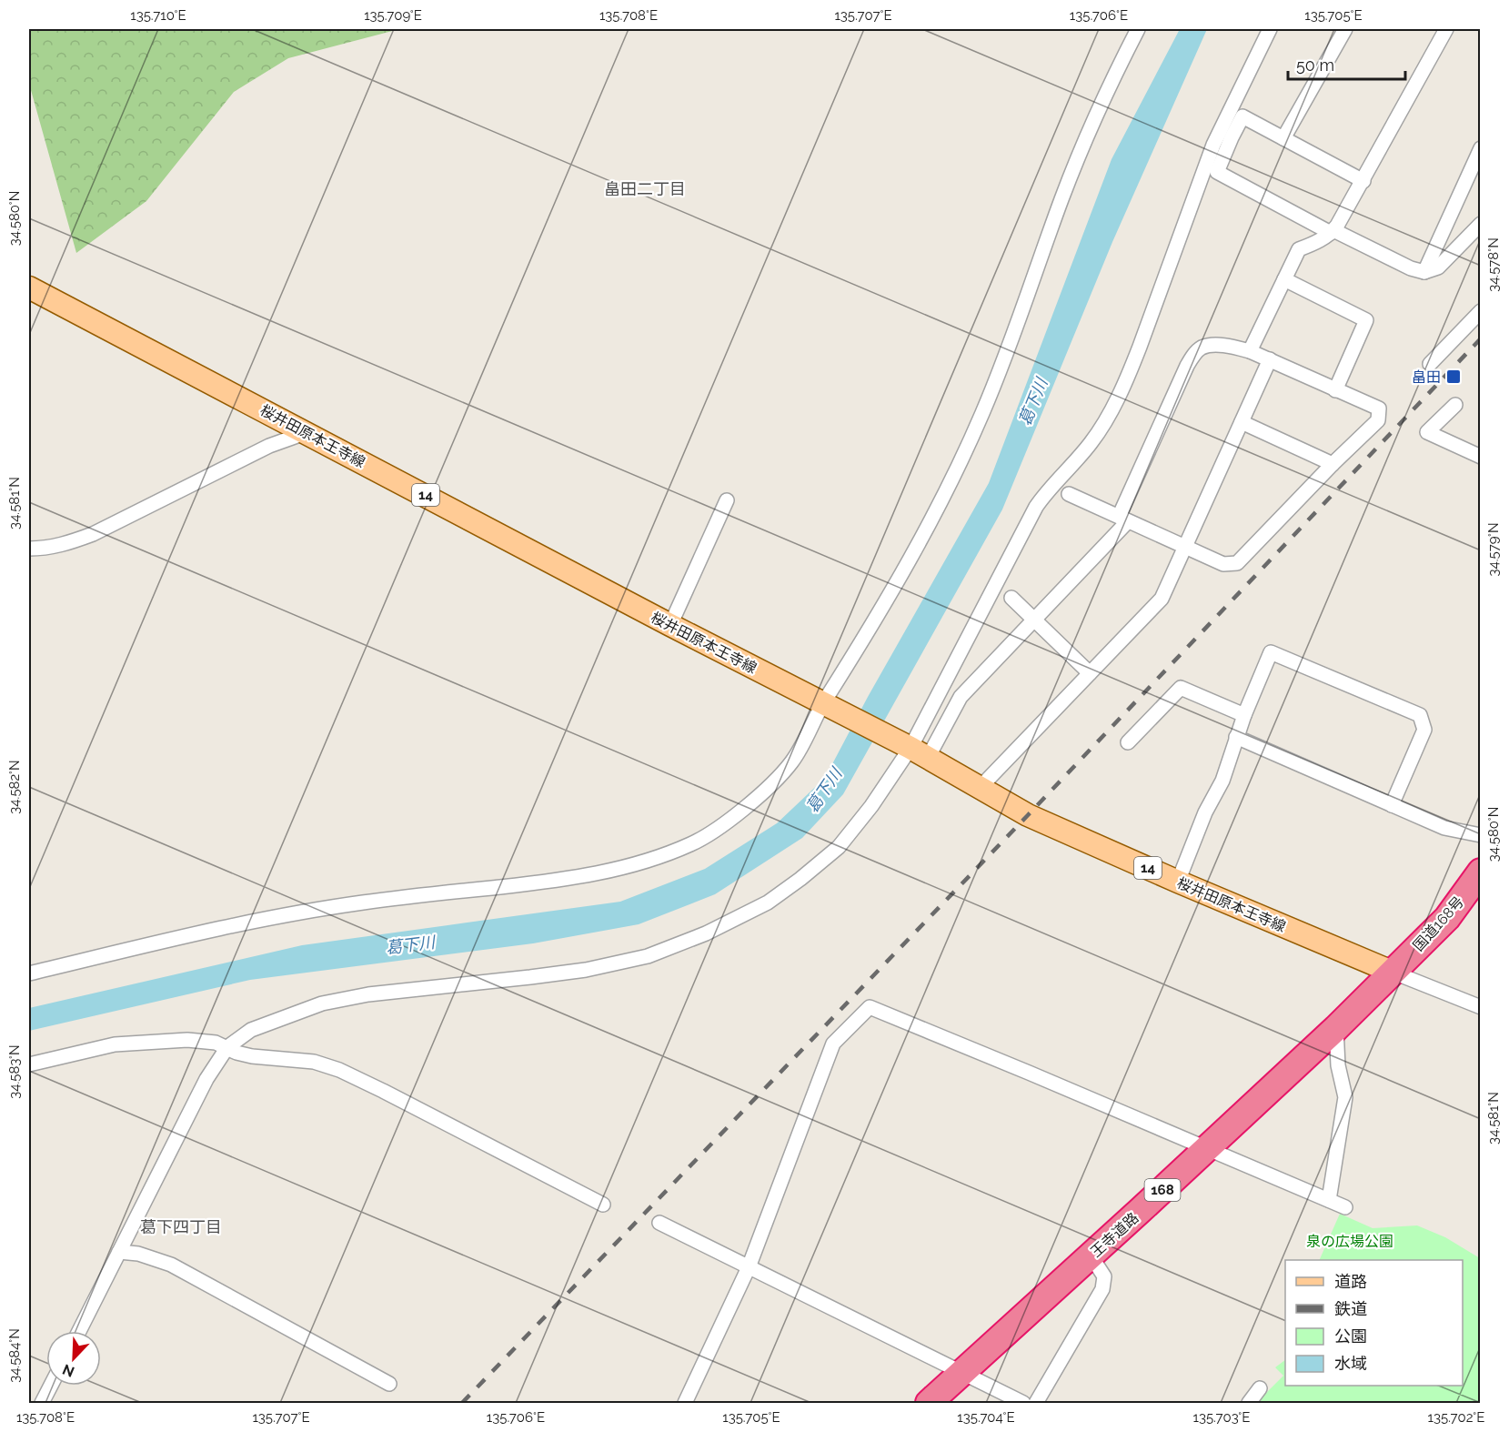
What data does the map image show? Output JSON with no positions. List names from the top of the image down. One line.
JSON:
{"streets":{"highway":["国道168号","168","王寺道路"],"main road":["桜井田原本王寺線","14"]},"crossings":[["桜井田原本王寺線","国道168号"],["桜井田原本王寺線","王寺道路"],["国道168号","王寺道路"]],"districts":["畠田二丁目","葛下四丁目"],"water":["葛下川"],"parks":["泉の広場公園"],"places":{"transit":["畠田"]},"legend":["道路","鉄道","公園","水域"],"scale_bar":"50 m","north":"bottom left","coordinates":["135.710°E","135.709°E","135.708°E","135.707°E","135.706°E","135.705°E","34.580°N","34.578°N","34.581°N","34.579°N","34.582°N","34.583°N","34.584°N","135.704°E","135.703°E","135.702°E"]}
